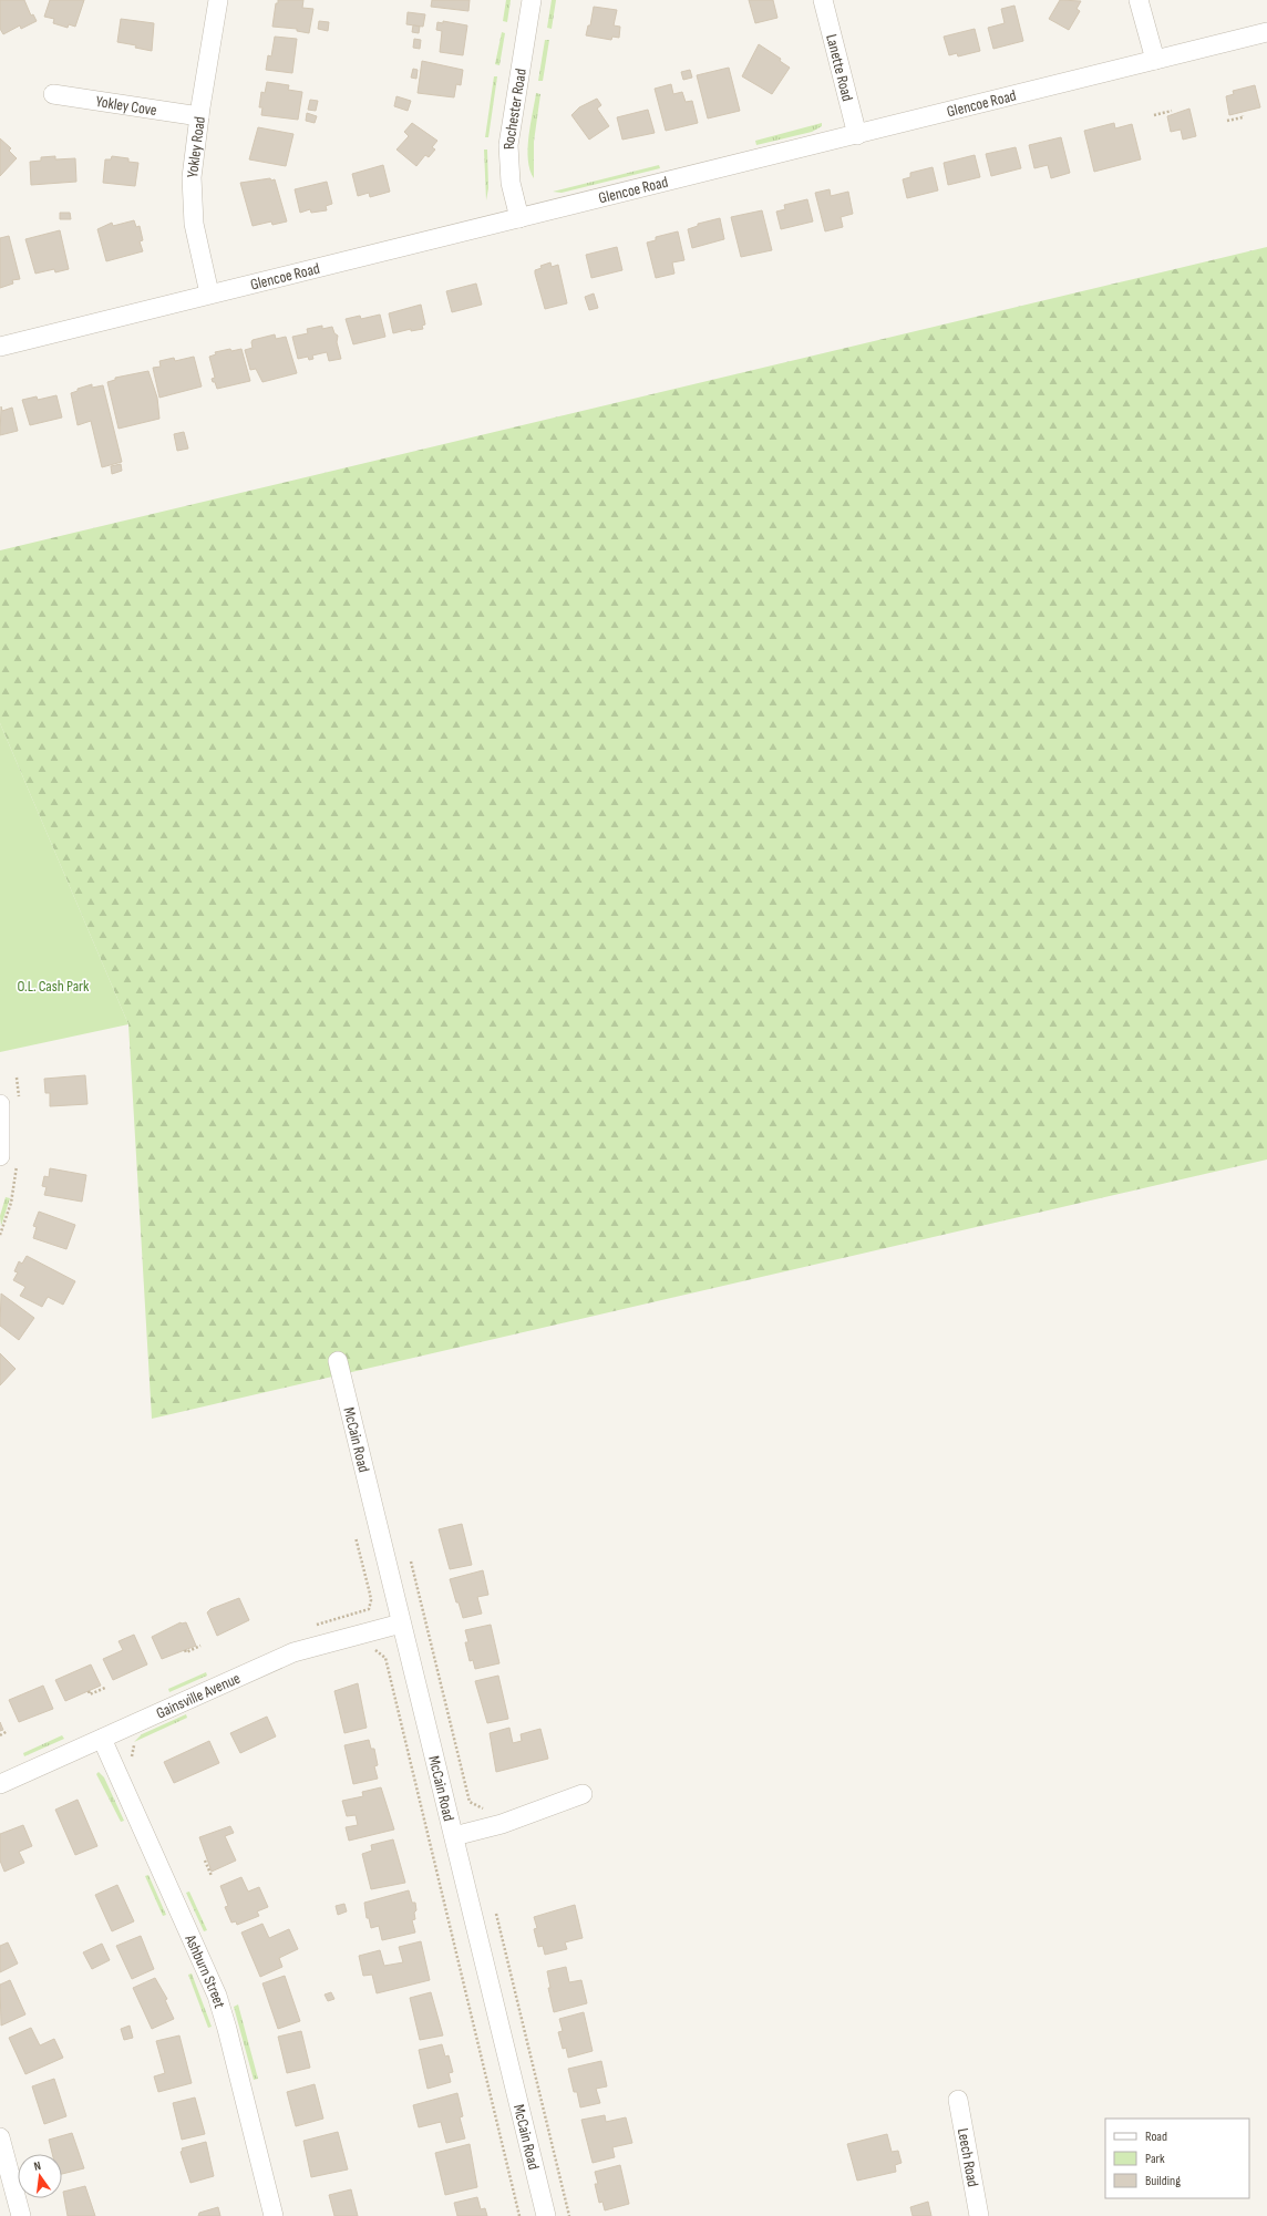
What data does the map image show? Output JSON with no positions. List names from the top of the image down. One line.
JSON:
{"streets":{"street":["Lanette Road","Glencoe Road","Yokley Cove","Rochester Road","Yokley Road","McCain Road","Gainsville Avenue","Ashburn Street","Leech Road"]},"crossings":[["Lanette Road","Glencoe Road"],["Glencoe Road","Rochester Road"],["Glencoe Road","Yokley Road"],["Yokley Cove","Yokley Road"],["McCain Road","Gainsville Avenue"],["Gainsville Avenue","Ashburn Street"]],"parks":["O.L. Cash Park"],"legend":["Road","Park","Building"],"north":"top"}
